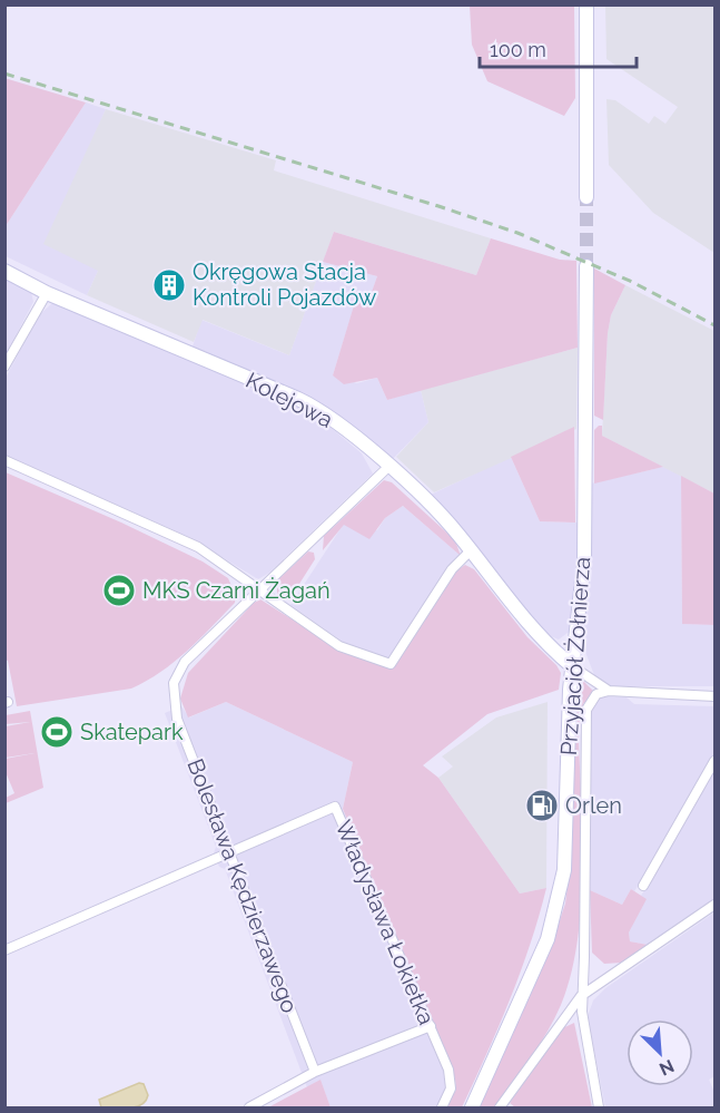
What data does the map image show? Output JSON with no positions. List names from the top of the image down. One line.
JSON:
{"streets":{"main road":["Kolejowa","Przyjaciół Żołnierza"],"street":["Bolesława Kędzierzawego","Władysława Łokietka"]},"crossings":[["Kolejowa","Przyjaciół Żołnierza"],["Bolesława Kędzierzawego","Władysława Łokietka"]],"places":{"building":["Okręgowa Stacja Kontroli Pojazdów"],"sports":["MKS Czarni Żagań","Skatepark"],"fuel station":["Orlen"]},"scale_bar":"100 m","north":"bottom right"}
